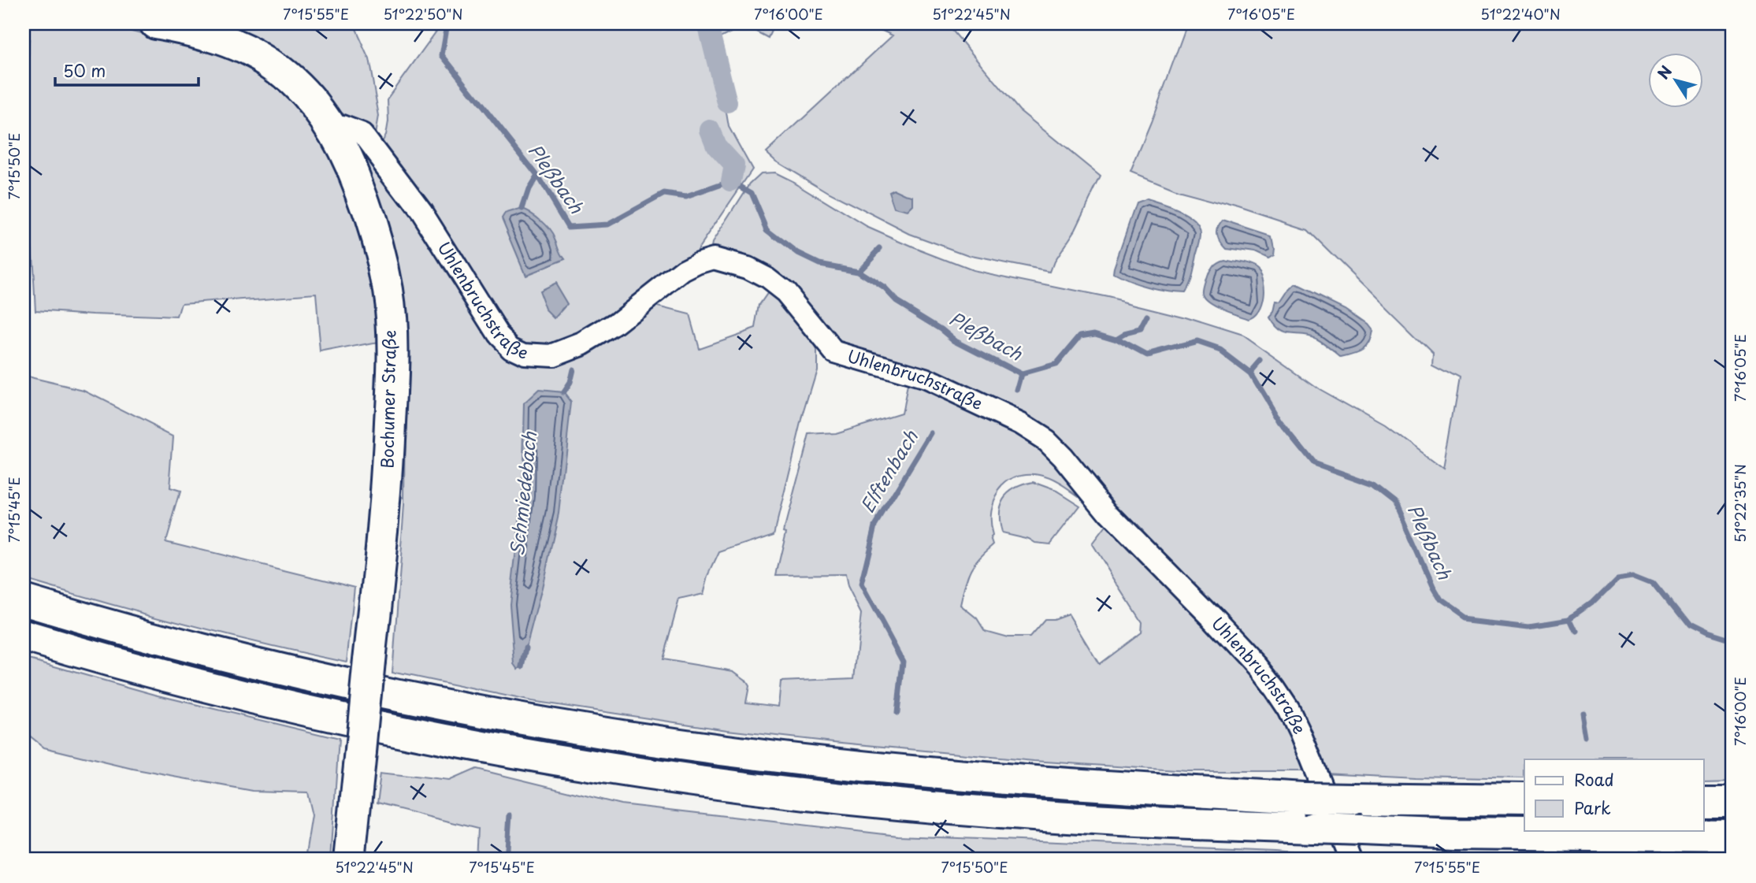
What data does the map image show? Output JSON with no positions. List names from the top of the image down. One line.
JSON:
{"streets":{"main road":["Bochumer Straße"],"street":["Uhlenbruchstraße"]},"crossings":[["Uhlenbruchstraße","Bochumer Straße"]],"water":["Pleßbach","Elftenbach","Schmiedebach"],"legend":["Road","Park"],"scale_bar":"50 m","north":"top left","coordinates":["7°15'55\"E","51°22'50\"N","7°16'00\"E","51°22'45\"N","7°16'05\"E","51°22'40\"N","7°15'50\"E","51°22'35\"N","7°15'45\"E"]}
